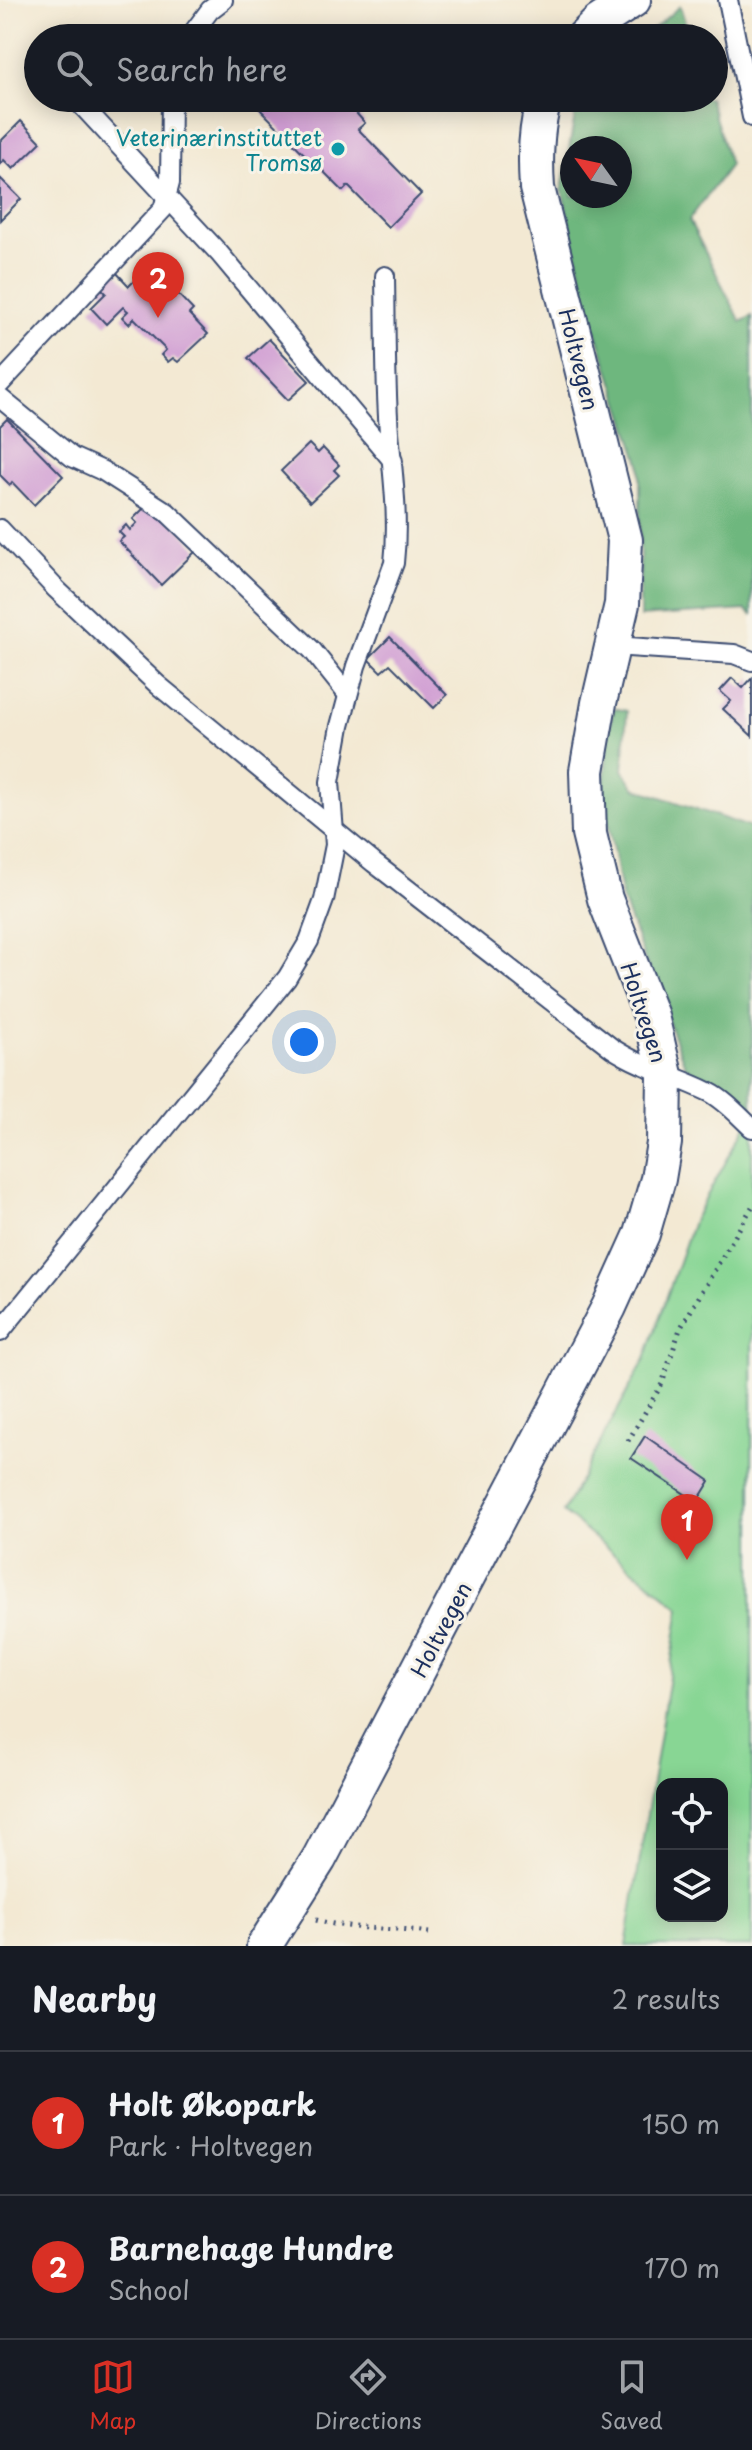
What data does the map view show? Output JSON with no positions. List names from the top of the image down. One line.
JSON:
{"streets":{"street":["Holtvegen"]},"places":["Veterinærinstituttet Tromsø"],"north":"top left","page":{"search":"Search here","pins":["2","1"],"heading":["Nearby","2 results"],"list":[{"mark":"1","name":"Holt Økopark","note":"Park · Holtvegen","value":"150 m"},{"mark":"2","name":"Barnehage Hundre","note":"School","value":"170 m"}],"nav":["Map","Directions","Saved"]}}
